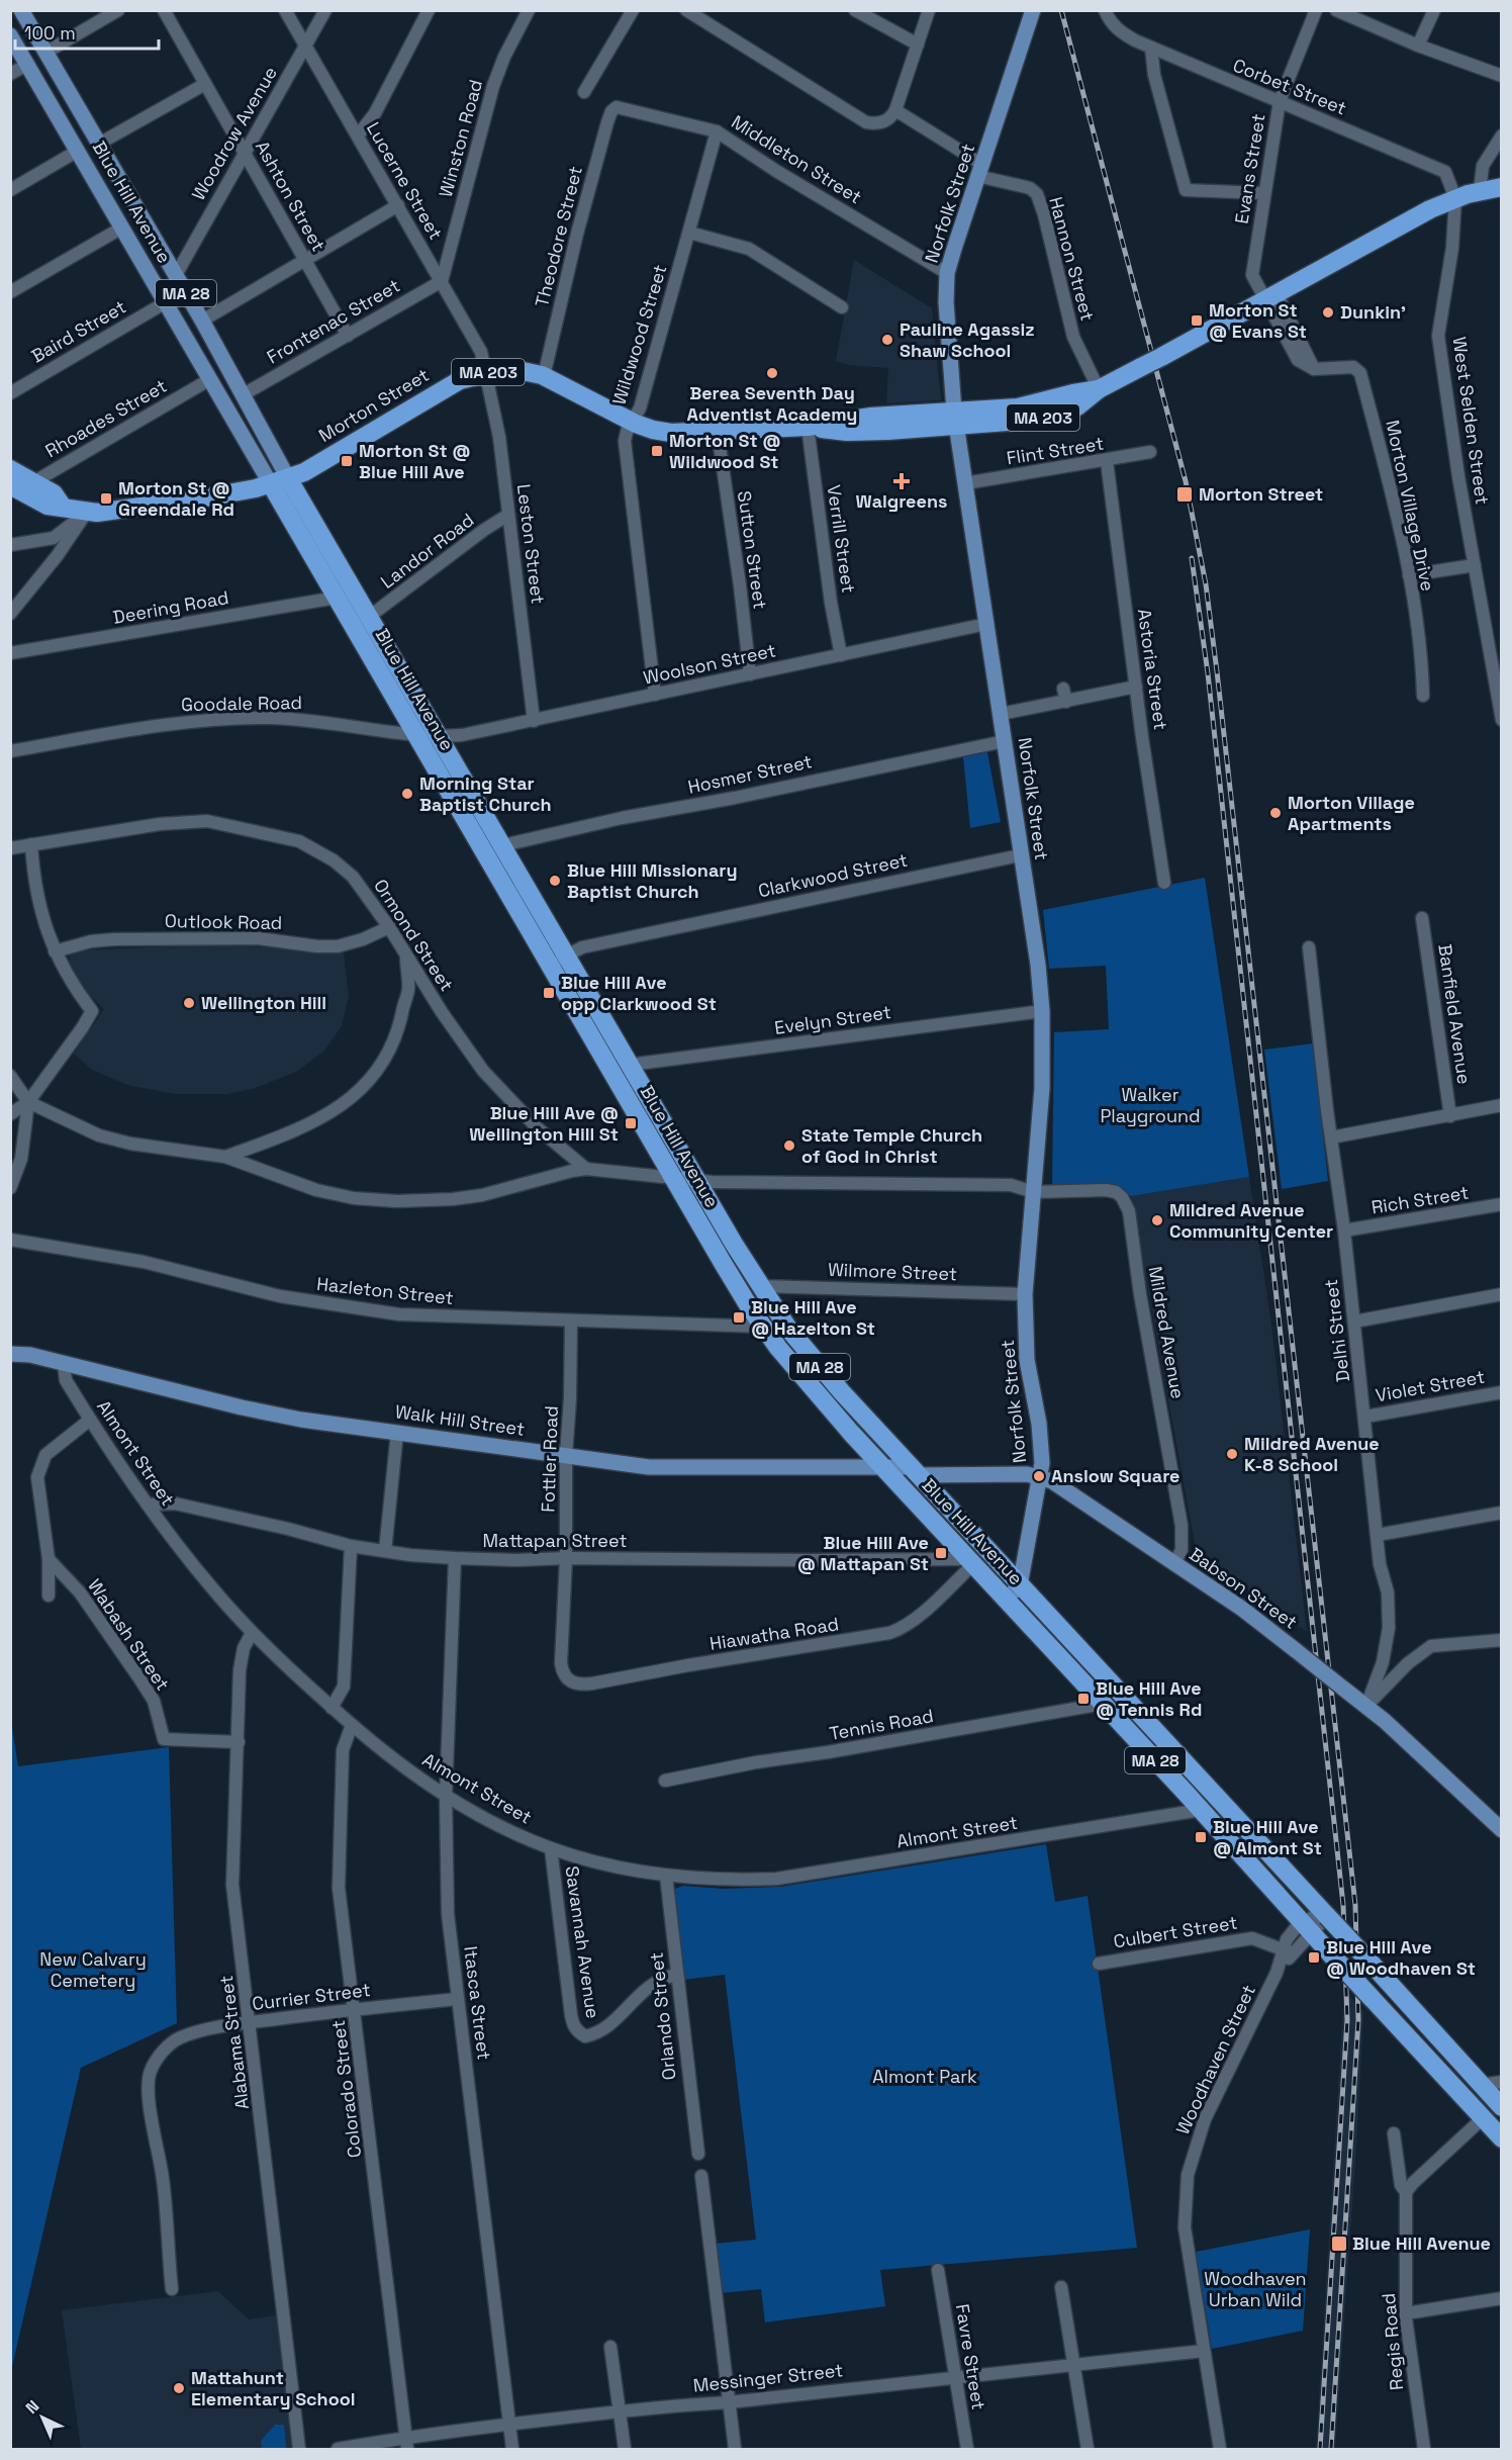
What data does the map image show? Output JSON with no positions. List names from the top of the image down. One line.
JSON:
{"streets":{"highway":["Blue Hill Avenue","MA 28","MA 203","Morton Street"],"main road":["Norfolk Street","Walk Hill Street","Babson Street"],"street":["Corbet Street","Woodrow Avenue","Winston Road","Middleton Street","Evans Street","Lucerne Street","Ashton Street","Theodore Street","Hannon Street","Frontenac Street","Baird Street","Wildwood Street","Rhoades Street","West Selden Street","Flint Street","Morton Village Drive","Verrill Street","Leston Street","Sutton Street","Landor Road","Deering Road","Woolson Street","Astoria Street","Goodale Road","Hosmer Street","Clarkwood Street","Outlook Road","Ormond Street","Banfield Avenue","Evelyn Street","Rich Street","Wilmore Street","Hazleton Street","Delhi Street","Mildred Avenue","Violet Street","Almont Street","Fottler Road","Mattapan Street","Hiawatha Road","Wabash Street","Tennis Road","Culbert Street","Savannah Avenue","Currier Street","Itasca Street","Orlando Street","Alabama Street","Woodhaven Street","Colorado Street","Regis Road","Favre Street","Messinger Street"]},"crossings":[["Corbet Street","Evans Street"],["Corbet Street","Morton Street"],["Corbet Street","West Selden Street"],["Woodrow Avenue","Lucerne Street"],["Woodrow Avenue","Ashton Street"],["Woodrow Avenue","Blue Hill Avenue"],["Winston Road","Lucerne Street"],["Winston Road","Frontenac Street"],["Middleton Street","Norfolk Street"],["Middleton Street","Theodore Street"],["Middleton Street","Wildwood Street"],["Evans Street","Morton Street"],["Evans Street","Morton Village Drive"],["Lucerne Street","Frontenac Street"],["Lucerne Street","Morton Street"],["Lucerne Street","Leston Street"],["Ashton Street","Frontenac Street"],["Blue Hill Avenue","Norfolk Street"],["Blue Hill Avenue","Frontenac Street"],["Blue Hill Avenue","Baird Street"],["Blue Hill Avenue","Morton Street"],["Blue Hill Avenue","Rhoades Street"],["Blue Hill Avenue","Landor Road"],["Blue Hill Avenue","Deering Road"],["Blue Hill Avenue","Woolson Street"],["Blue Hill Avenue","Goodale Road"],["Blue Hill Avenue","Hosmer Street"],["Blue Hill Avenue","Clarkwood Street"],["Blue Hill Avenue","Evelyn Street"],["Blue Hill Avenue","Wilmore Street"],["Blue Hill Avenue","Hazleton Street"],["Blue Hill Avenue","Walk Hill Street"],["Blue Hill Avenue","Almont Street"],["Blue Hill Avenue","Mattapan Street"],["Blue Hill Avenue","Babson Street"],["Blue Hill Avenue","Hiawatha Road"],["Blue Hill Avenue","Tennis Road"],["Blue Hill Avenue","Woodhaven Street"],["Norfolk Street","Hannon Street"],["Norfolk Street","Morton Street"],["Norfolk Street","Flint Street"],["Norfolk Street","Woolson Street"],["Norfolk Street","Hosmer Street"],["Norfolk Street","Clarkwood Street"],["Norfolk Street","Evelyn Street"],["Norfolk Street","Wilmore Street"],["Norfolk Street","Mildred Avenue"],["Norfolk Street","Babson Street"],["Theodore Street","Morton Street"],["Hannon Street","Morton Street"],["Wildwood Street","Morton Street"],["Wildwood Street","Woolson Street"],["Morton Street","Rhoades Street"],["Morton Street","West Selden Street"],["Morton Street","Morton Village Drive"],["Morton Street","Verrill Street"],["Morton Street","Leston Street"],["Morton Street","Sutton Street"],["Flint Street","Astoria Street"],["Verrill Street","Woolson Street"],["Leston Street","Landor Road"],["Leston Street","Woolson Street"],["Sutton Street","Woolson Street"],["Woolson Street","Goodale Road"],["Outlook Road","Ormond Street"],["Rich Street","Delhi Street"],["Hazleton Street","Fottler Road"],["Delhi Street","Violet Street"],["Delhi Street","Babson Street"],["Mildred Avenue","Babson Street"],["Walk Hill Street","Almont Street"],["Walk Hill Street","Fottler Road"],["Walk Hill Street","Babson Street"],["Almont Street","Mattapan Street"],["Almont Street","Savannah Avenue"],["Almont Street","Itasca Street"],["Almont Street","Orlando Street"],["Almont Street","Alabama Street"],["Almont Street","Colorado Street"],["Fottler Road","Mattapan Street"],["Fottler Road","Hiawatha Road"],["Mattapan Street","Hiawatha Road"],["Mattapan Street","Itasca Street"],["Wabash Street","Alabama Street"],["Culbert Street","Woodhaven Street"],["Savannah Avenue","Orlando Street"],["Currier Street","Itasca Street"],["Currier Street","Alabama Street"],["Currier Street","Colorado Street"],["Itasca Street","Messinger Street"],["Woodhaven Street","Messinger Street"],["Colorado Street","Messinger Street"],["Favre Street","Messinger Street"]],"parks":["Walker Playground","New Calvary Cemetery","Almont Park","Woodhaven Urban Wild"],"places":{"other":["Dunkin'","Pauline Agassiz Shaw School","Berea Seventh Day Adventist Academy","Morning Star Baptist Church","Morton Village Apartments","Blue Hill Missionary Baptist Church","Wellington Hill","State Temple Church of God in Christ","Mildred Avenue Community Center","Mildred Avenue K-8 School","Anslow Square","Mattahunt Elementary School"],"transit":["Morton St @ Evans St","Morton St @ Wildwood St","Morton St @ Blue Hill Ave","Morton Street","Morton St @ Greendale Rd","Blue Hill Ave opp Clarkwood St","Blue Hill Ave @ Wellington Hill St","Blue Hill Ave @ Hazelton St","Blue Hill Ave @ Mattapan St","Blue Hill Ave @ Tennis Rd","Blue Hill Ave @ Almont St","Blue Hill Ave @ Woodhaven St","Blue Hill Avenue"],"health":["Walgreens"]},"scale_bar":"100 m","north":"top left"}
